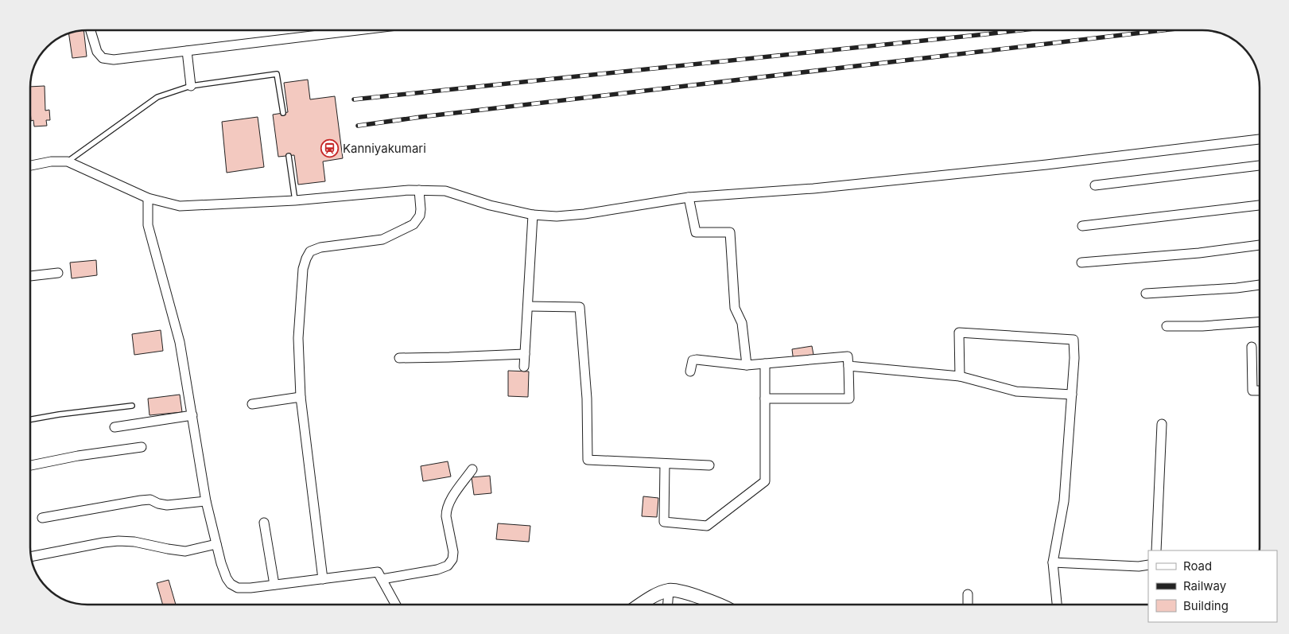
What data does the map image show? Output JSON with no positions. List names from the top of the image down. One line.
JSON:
{"places":{"station":["Kanniyakumari"]},"legend":["Road","Railway","Building"]}
